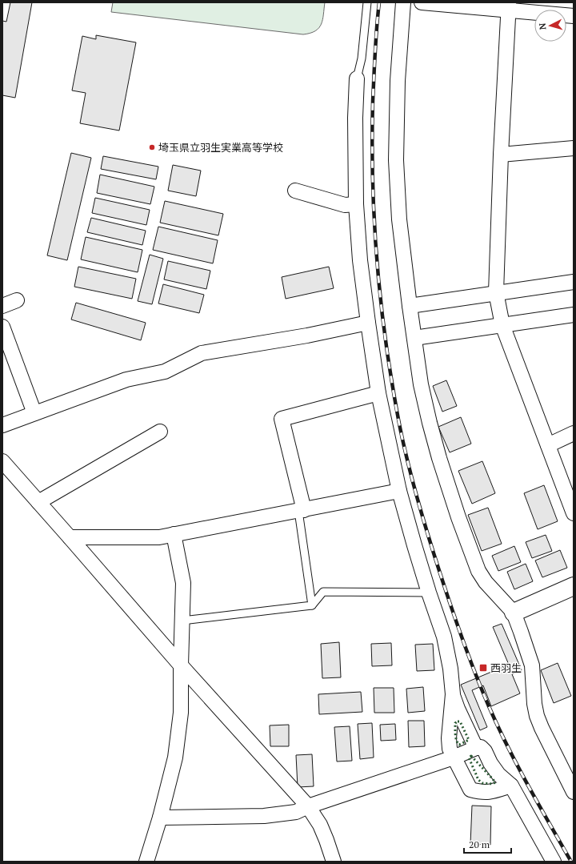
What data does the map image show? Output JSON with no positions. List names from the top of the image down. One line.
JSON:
{"places":{"other":["埼玉県立羽生実業高等学校"],"transit":["西羽生"]},"scale_bar":"20 m","north":"left"}
